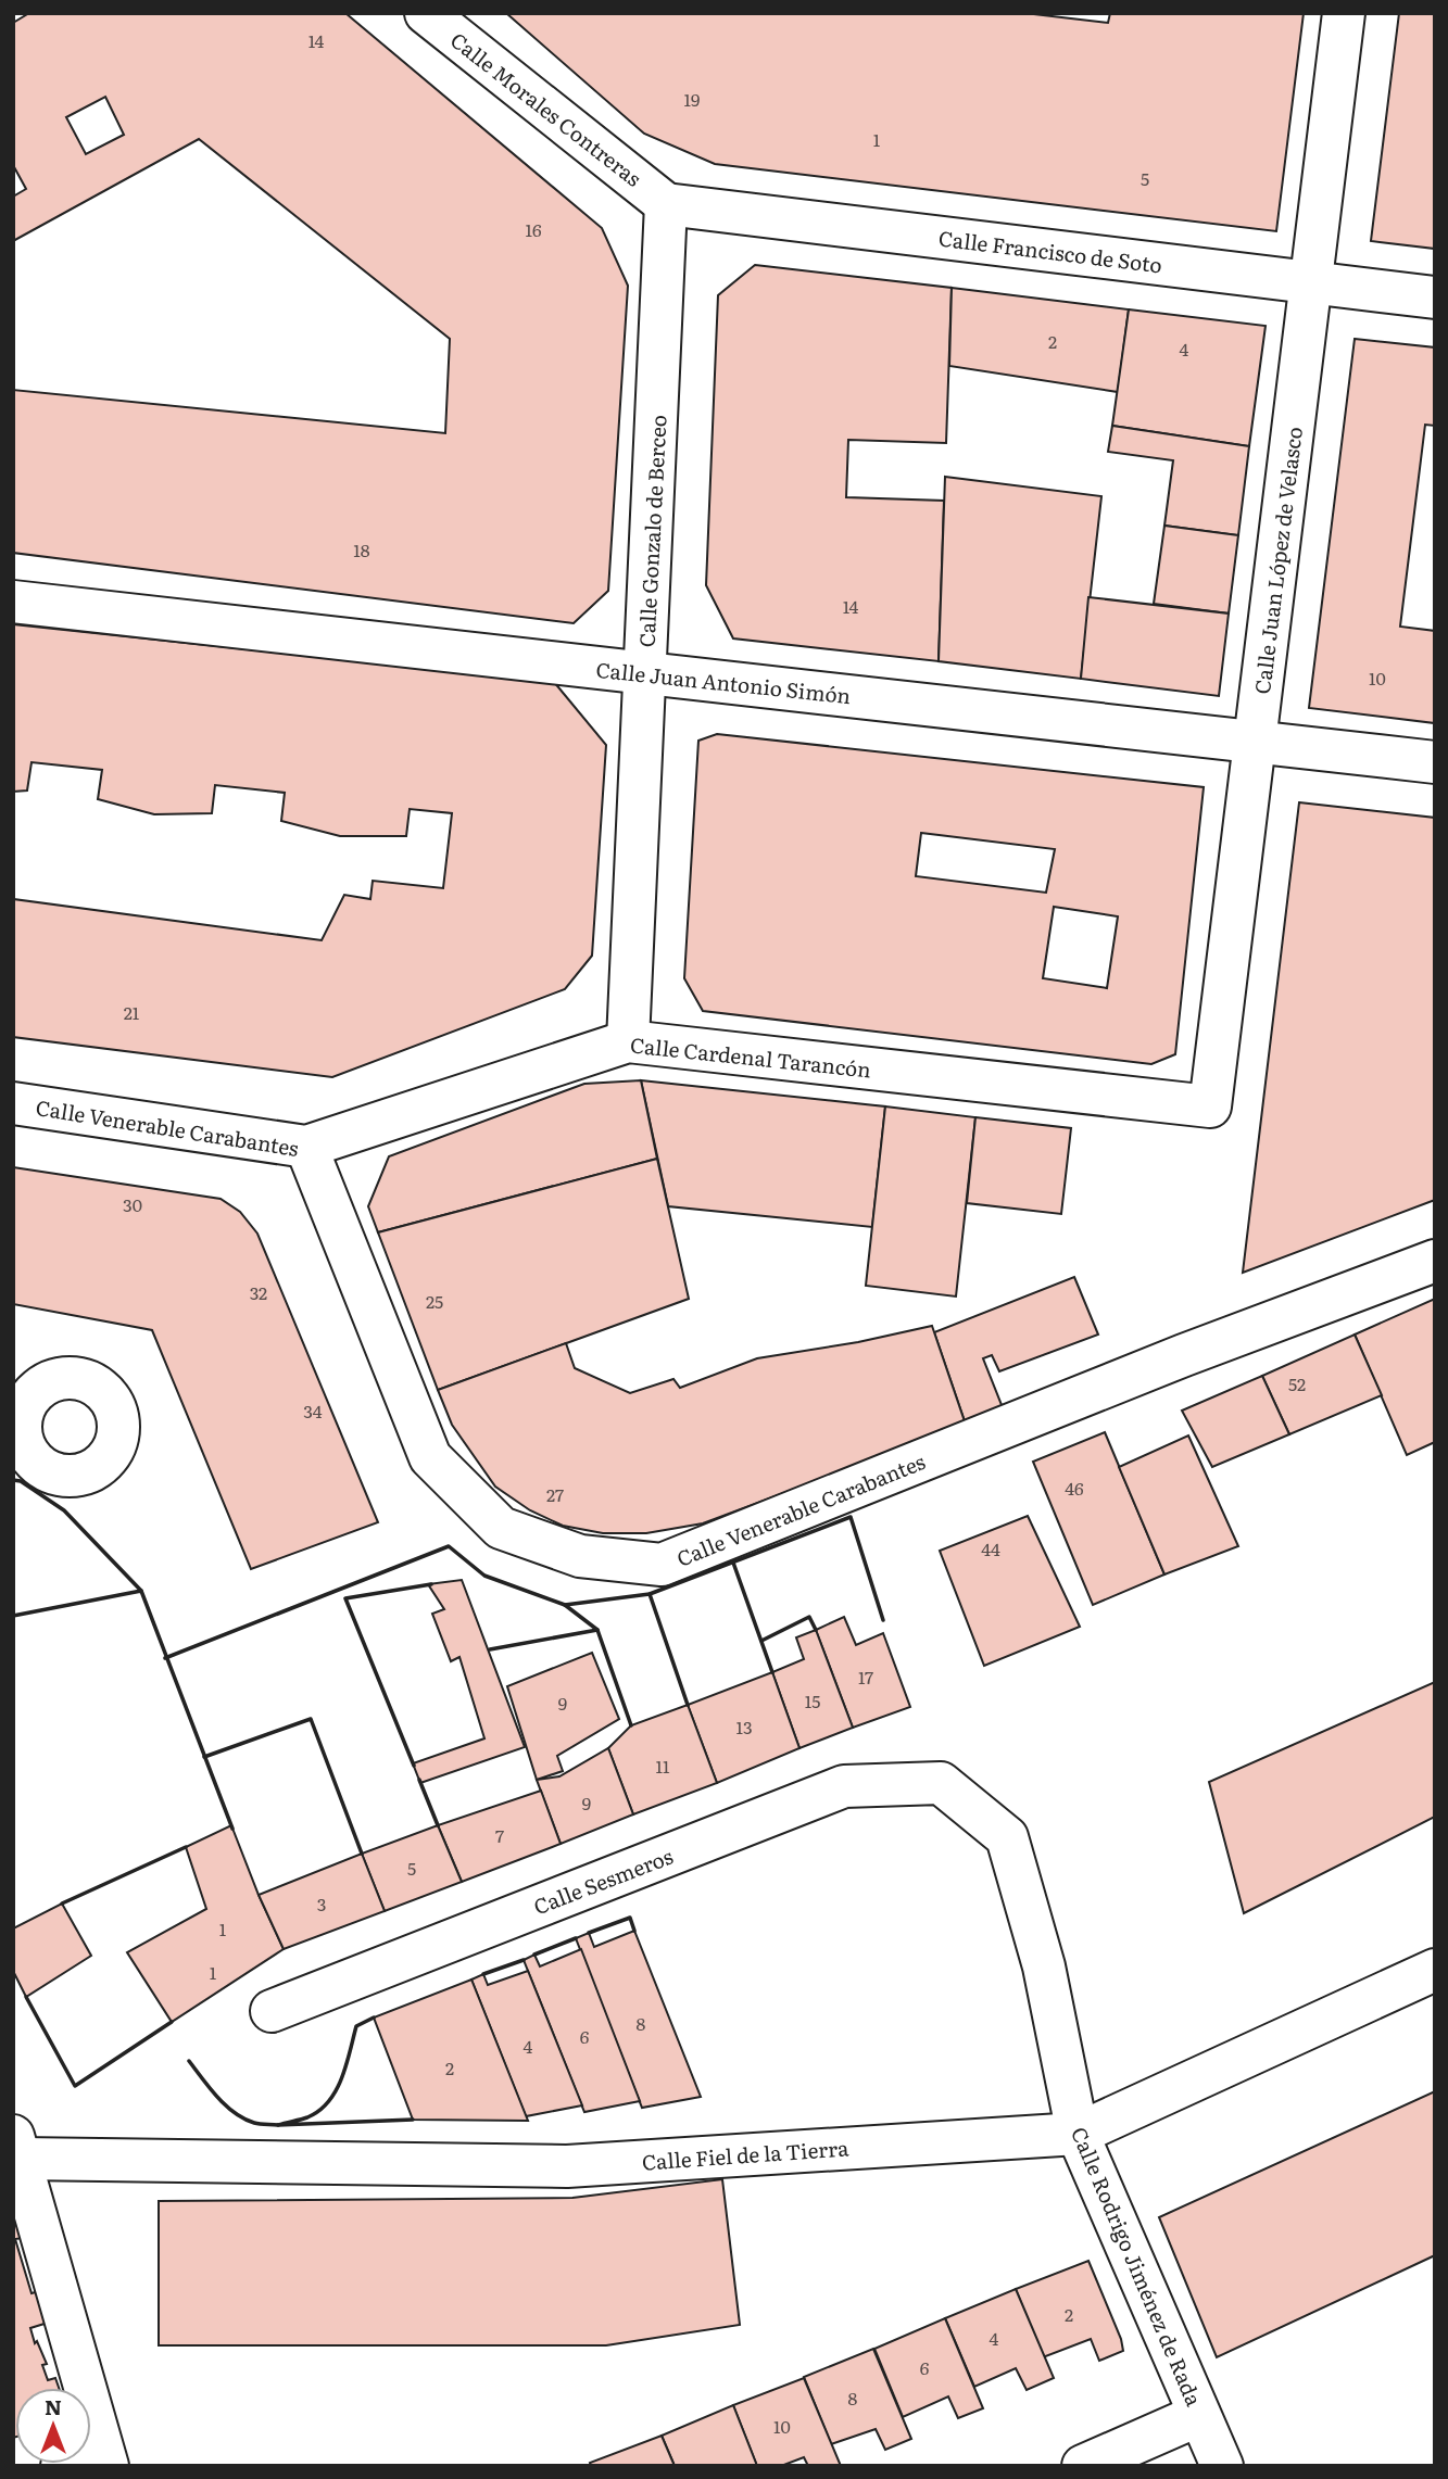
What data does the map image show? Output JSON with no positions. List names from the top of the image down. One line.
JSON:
{"streets":{"street":["Calle Morales Contreras","Calle Francisco de Soto","Calle Gonzalo de Berceo","Calle Juan López de Velasco","Calle Juan Antonio Simón","Calle Cardenal Tarancón","Calle Venerable Carabantes","Calle Sesmeros","Calle Fiel de la Tierra","Calle Rodrigo Jiménez de Rada"]},"crossings":[["Calle Morales Contreras","Calle Francisco de Soto"],["Calle Morales Contreras","Calle Gonzalo de Berceo"],["Calle Francisco de Soto","Calle Gonzalo de Berceo"],["Calle Francisco de Soto","Calle Juan López de Velasco"],["Calle Gonzalo de Berceo","Calle Juan Antonio Simón"],["Calle Gonzalo de Berceo","Calle Cardenal Tarancón"],["Calle Juan López de Velasco","Calle Juan Antonio Simón"],["Calle Juan López de Velasco","Calle Cardenal Tarancón"],["Calle Cardenal Tarancón","Calle Venerable Carabantes"],["Calle Sesmeros","Calle Rodrigo Jiménez de Rada"],["Calle Fiel de la Tierra","Calle Rodrigo Jiménez de Rada"]],"house_numbers":["14","19","1","5","16","2","4","18","14","10","21","30","32","25","52","34","46","27","44","17","15","9","13","11","9","7","5","3","1","1","8","6","4","2","2","4","6","8","10"],"north":"top"}
